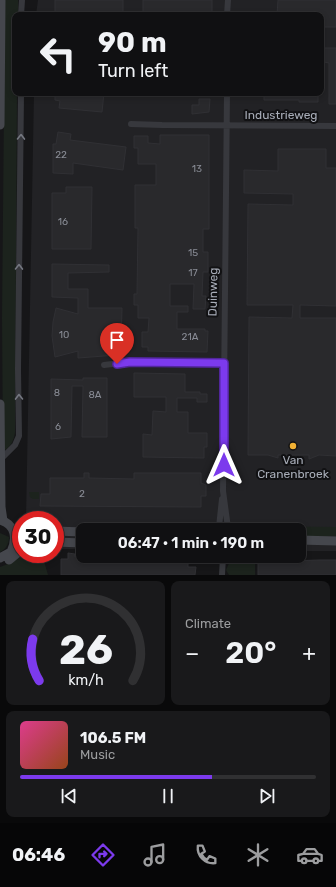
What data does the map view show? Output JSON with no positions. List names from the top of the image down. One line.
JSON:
{"streets":{"street":["Industrieweg","Duinweg"]},"crossings":[["Industrieweg","Duinweg"]],"places":["Van Cranenbroek"],"house_numbers":["22","13","16","15","17","10","21A","8","8A","6","2"],"page":{"turn":["90 m","Turn left"],"limit":"30","trip":"06:47 · 1 min · 190 m","tile":"Climate","heat":["−","20°","+"],"song":["106.5 FM","Music"],"tabs":"06:46","gauge":["26","km/h"]}}
